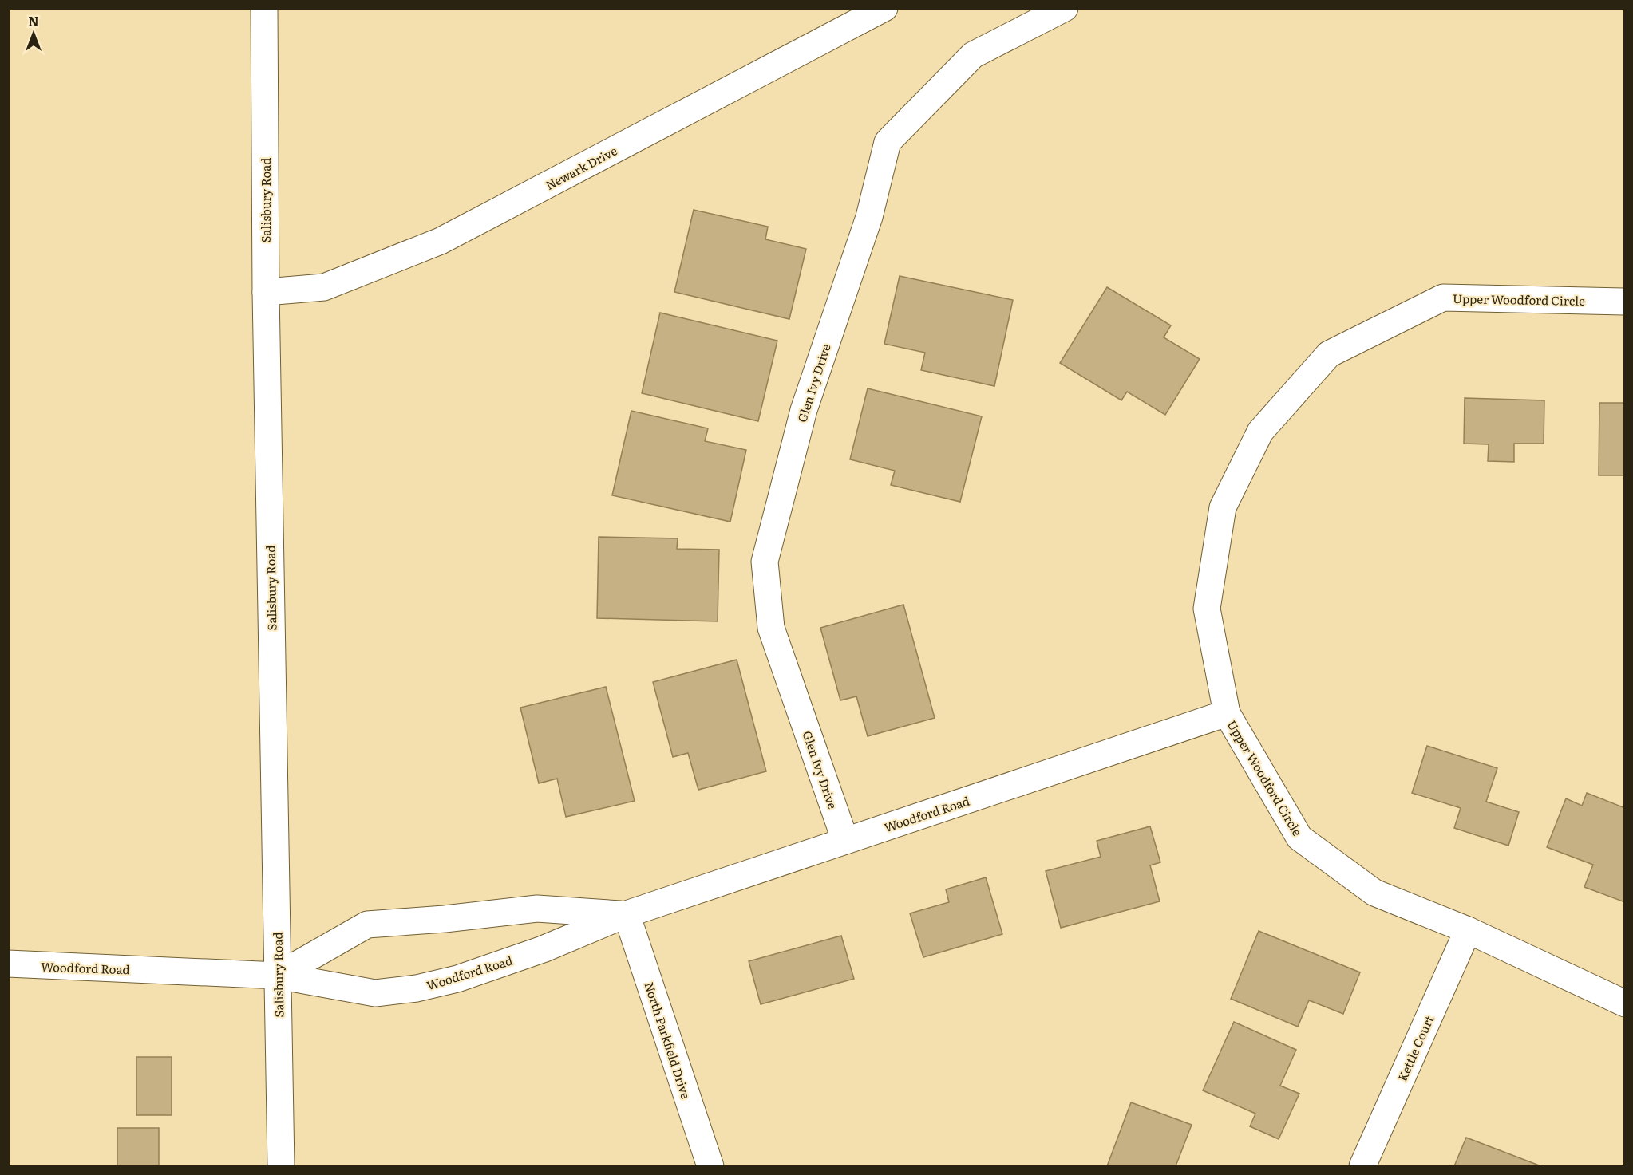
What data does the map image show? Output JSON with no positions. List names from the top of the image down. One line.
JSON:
{"streets":{"street":["Newark Drive","Salisbury Road","Upper Woodford Circle","Glen Ivy Drive","Woodford Road","North Parkfield Drive","Kettle Court"]},"crossings":[["Newark Drive","Salisbury Road"],["Salisbury Road","Woodford Road"],["Upper Woodford Circle","Woodford Road"],["Upper Woodford Circle","Kettle Court"],["Glen Ivy Drive","Woodford Road"],["Woodford Road","North Parkfield Drive"]],"north":"top"}
